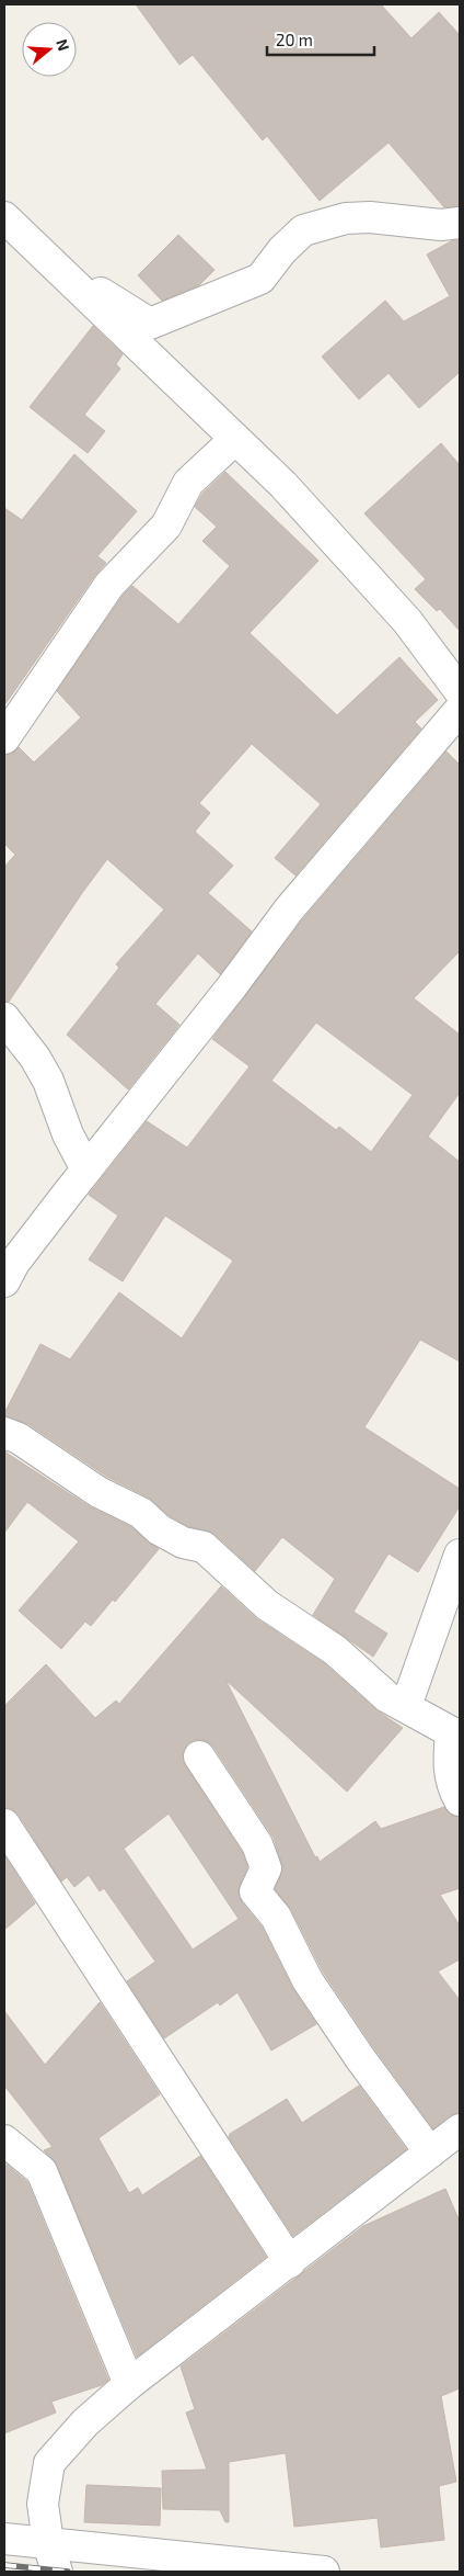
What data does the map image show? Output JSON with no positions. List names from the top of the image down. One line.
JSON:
{"scale_bar":"20 m","north":"right"}
